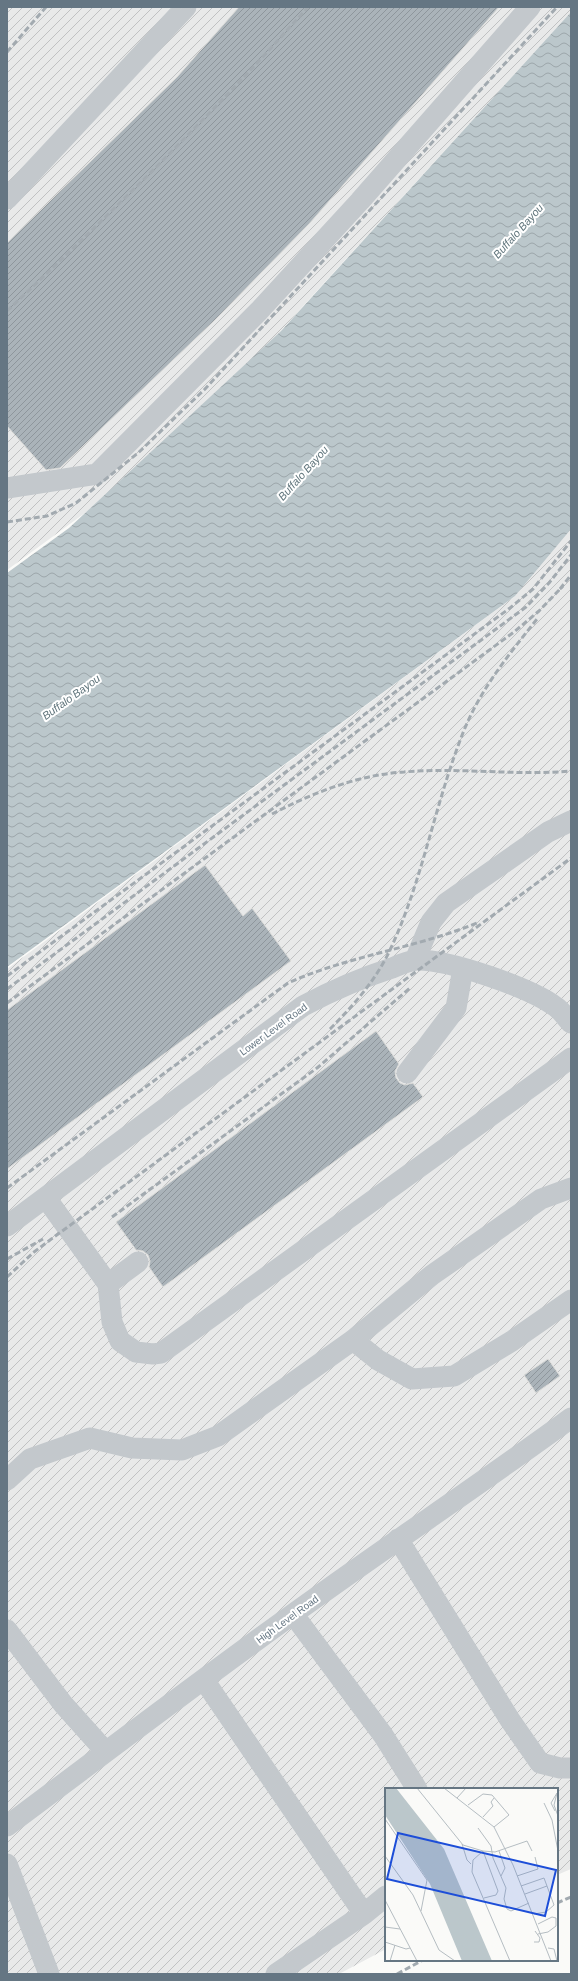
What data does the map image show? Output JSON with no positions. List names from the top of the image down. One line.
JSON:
{"streets":{"lane":["Lower Level Road","High Level Road"]},"water":["Buffalo Bayou"]}
